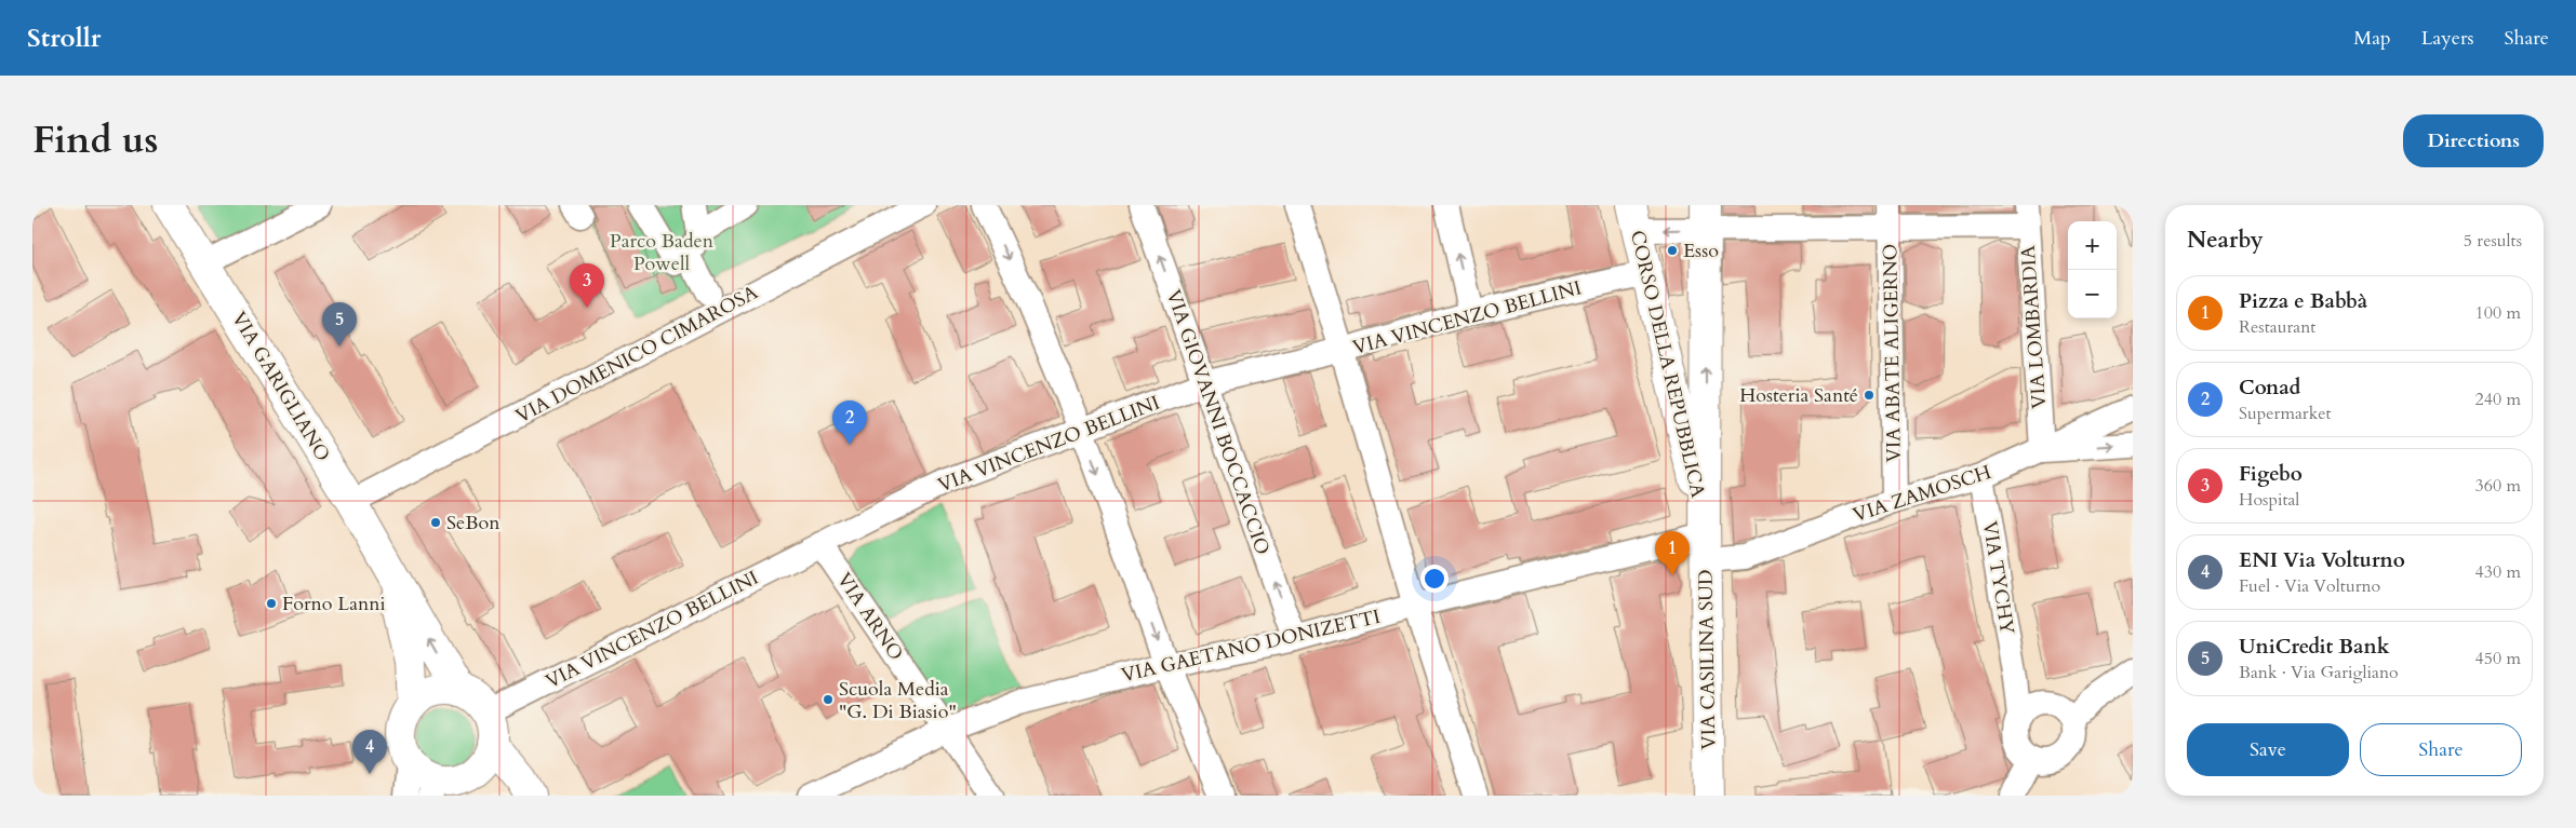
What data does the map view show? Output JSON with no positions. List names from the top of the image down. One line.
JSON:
{"streets":{"main road":["CORSO DELLA REPUBBLICA","VIA GARIGLIANO","VIA CASILINA SUD"],"street":["VIA VINCENZO BELLINI","VIA LOMBARDIA","VIA ABATE ALIGERNO","VIA DOMENICO CIMAROSA","VIA GIOVANNI BOCCACCIO","VIA ZAMOSCH","VIA TYCHY","VIA ARNO","VIA GAETANO DONIZETTI"]},"crossings":[["VIA VINCENZO BELLINI","CORSO DELLA REPUBBLICA"],["VIA VINCENZO BELLINI","VIA GARIGLIANO"],["VIA VINCENZO BELLINI","VIA GIOVANNI BOCCACCIO"],["VIA VINCENZO BELLINI","VIA ARNO"],["VIA LOMBARDIA","VIA ZAMOSCH"],["VIA ABATE ALIGERNO","VIA ZAMOSCH"],["VIA DOMENICO CIMAROSA","VIA GARIGLIANO"],["CORSO DELLA REPUBBLICA","VIA CASILINA SUD"],["VIA GIOVANNI BOCCACCIO","VIA GAETANO DONIZETTI"],["VIA ZAMOSCH","VIA TYCHY"],["VIA ZAMOSCH","VIA GAETANO DONIZETTI"],["VIA ZAMOSCH","VIA CASILINA SUD"],["VIA ARNO","VIA GAETANO DONIZETTI"],["VIA GAETANO DONIZETTI","VIA CASILINA SUD"]],"parks":["Parco Baden Powell"],"places":["Esso","Hosteria Santé","SeBon","Forno Lanni","Scuola Media \"G. Di Biasio\""],"page":{"header":"Strollr","nav":["Map","Layers","Share"],"title":"Find us","buttons":["Directions",["Save","Share"]],"heading":["Nearby","5 results"],"map_buttons":["+","−"],"pins":["3","5","2","1","4"],"list":[{"mark":"1","name":"Pizza e Babbà","note":"Restaurant","value":"100 m"},{"mark":"2","name":"Conad","note":"Supermarket","value":"240 m"},{"mark":"3","name":"Figebo","note":"Hospital","value":"360 m"},{"mark":"4","name":"ENI Via Volturno","note":"Fuel · Via Volturno","value":"430 m"},{"mark":"5","name":"UniCredit Bank","note":"Bank · Via Garigliano","value":"450 m"}]}}
